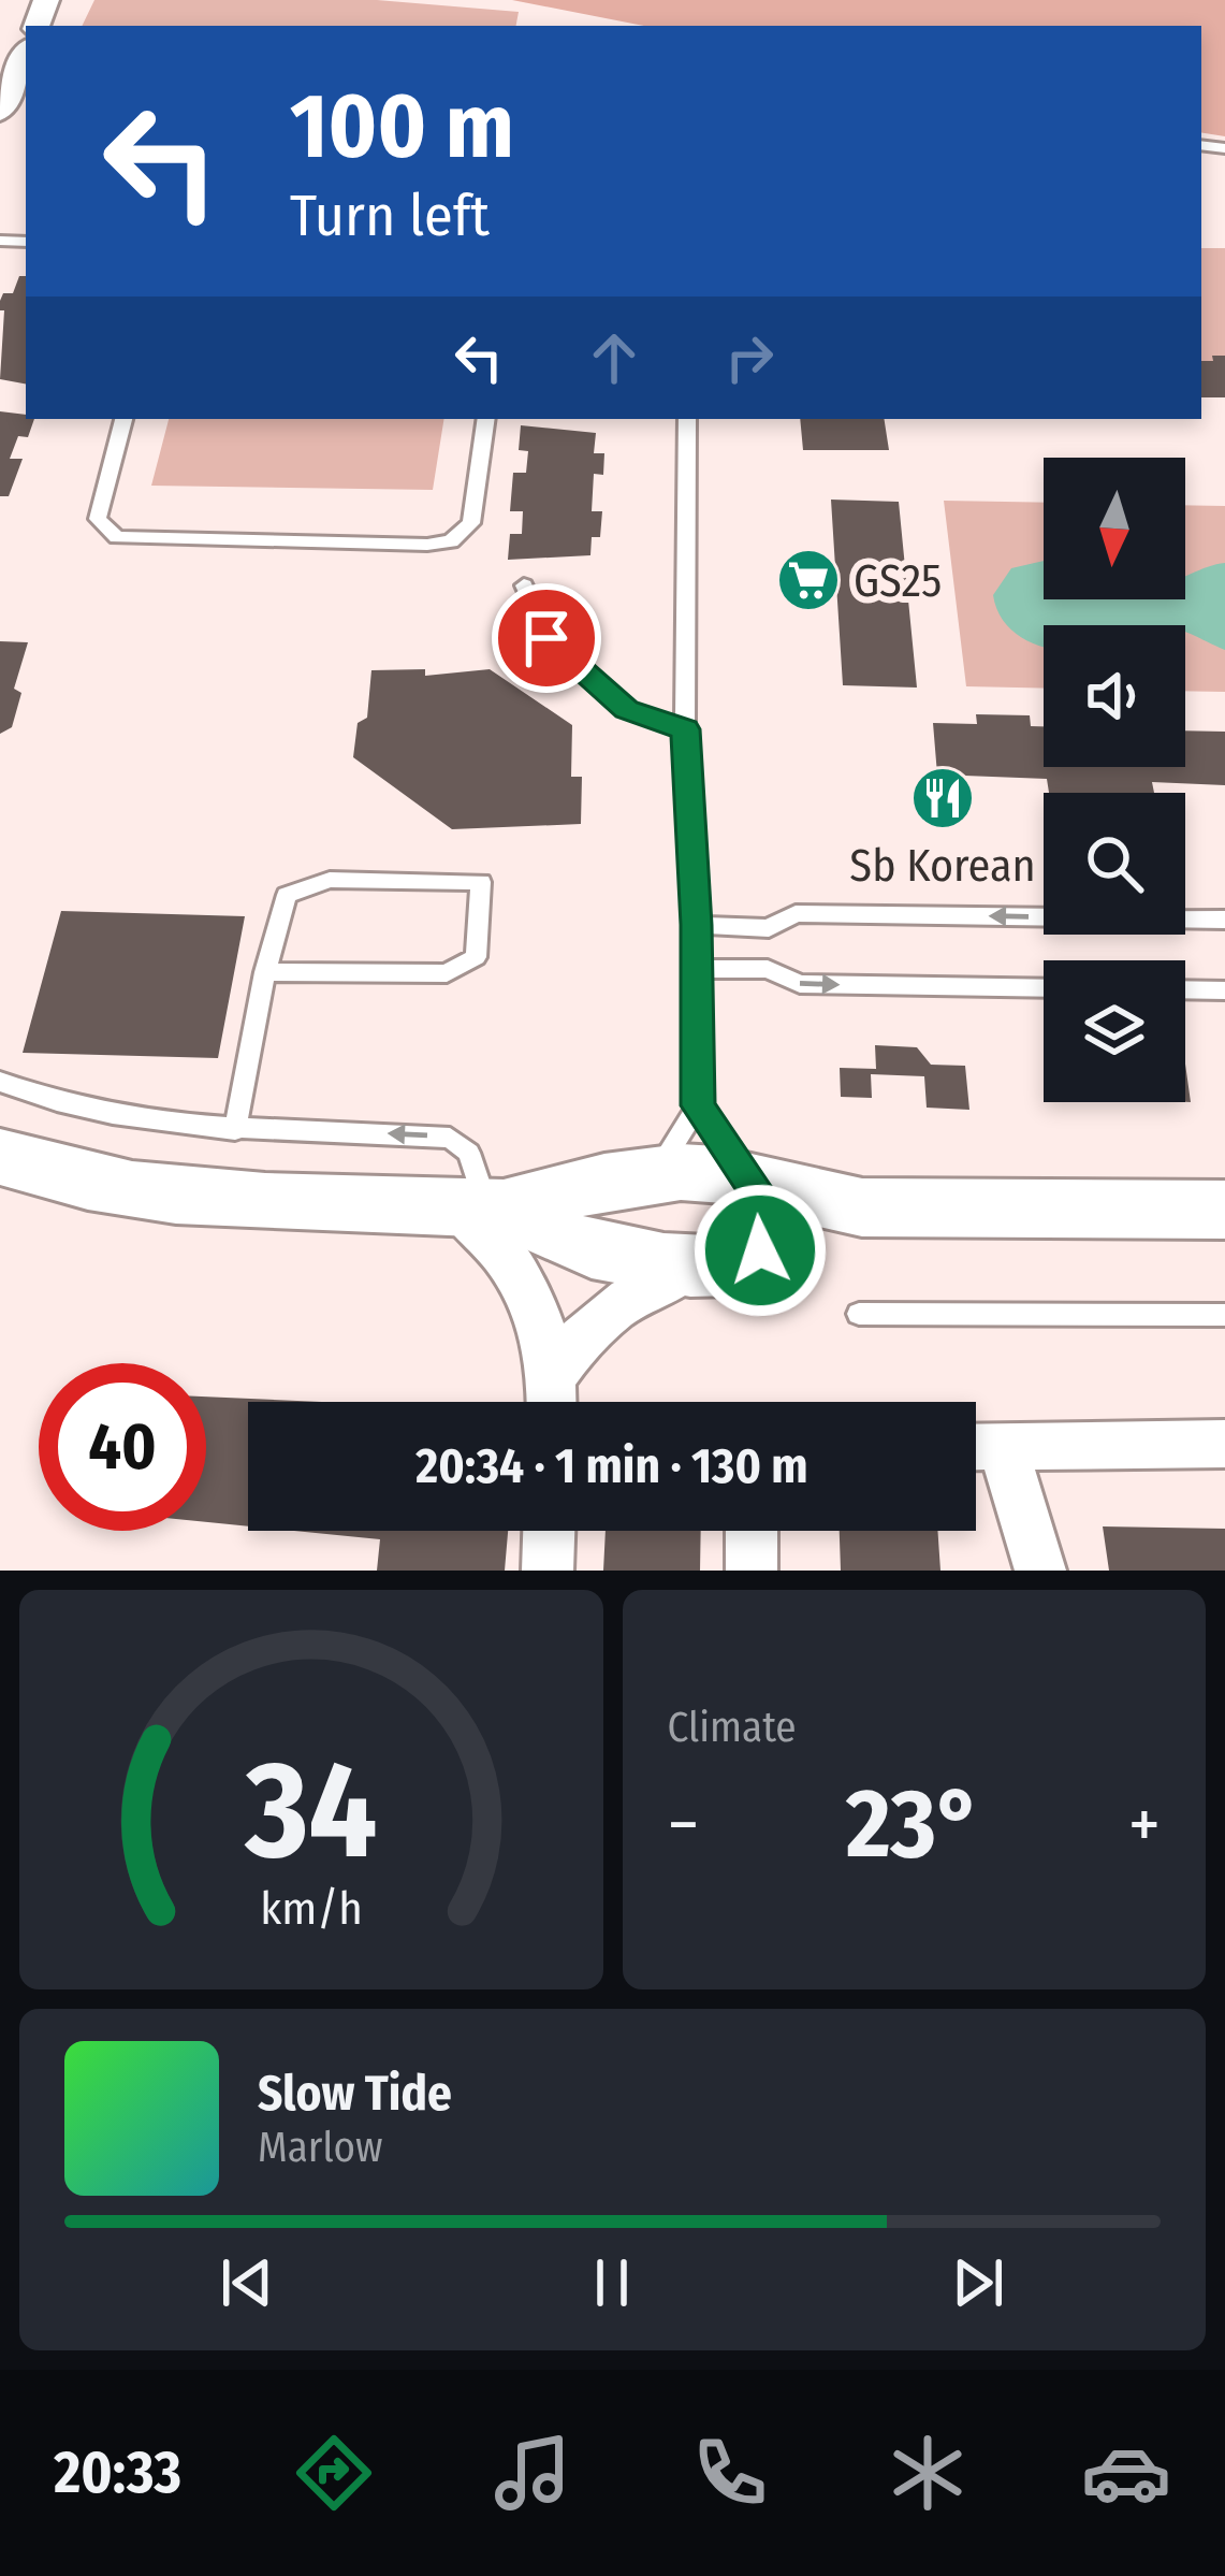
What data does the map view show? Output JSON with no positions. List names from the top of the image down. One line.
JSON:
{"places":{"supermarket":["GS25"],"restaurant":["Sb Korean"]},"north":"bottom","page":{"turn":["100 m","Turn left"],"limit":"40","trip":"20:34 · 1 min · 130 m","tile":"Climate","heat":["−","23°","+"],"song":["Slow Tide","Marlow"],"tabs":"20:33","gauge":["34","km/h"]}}
